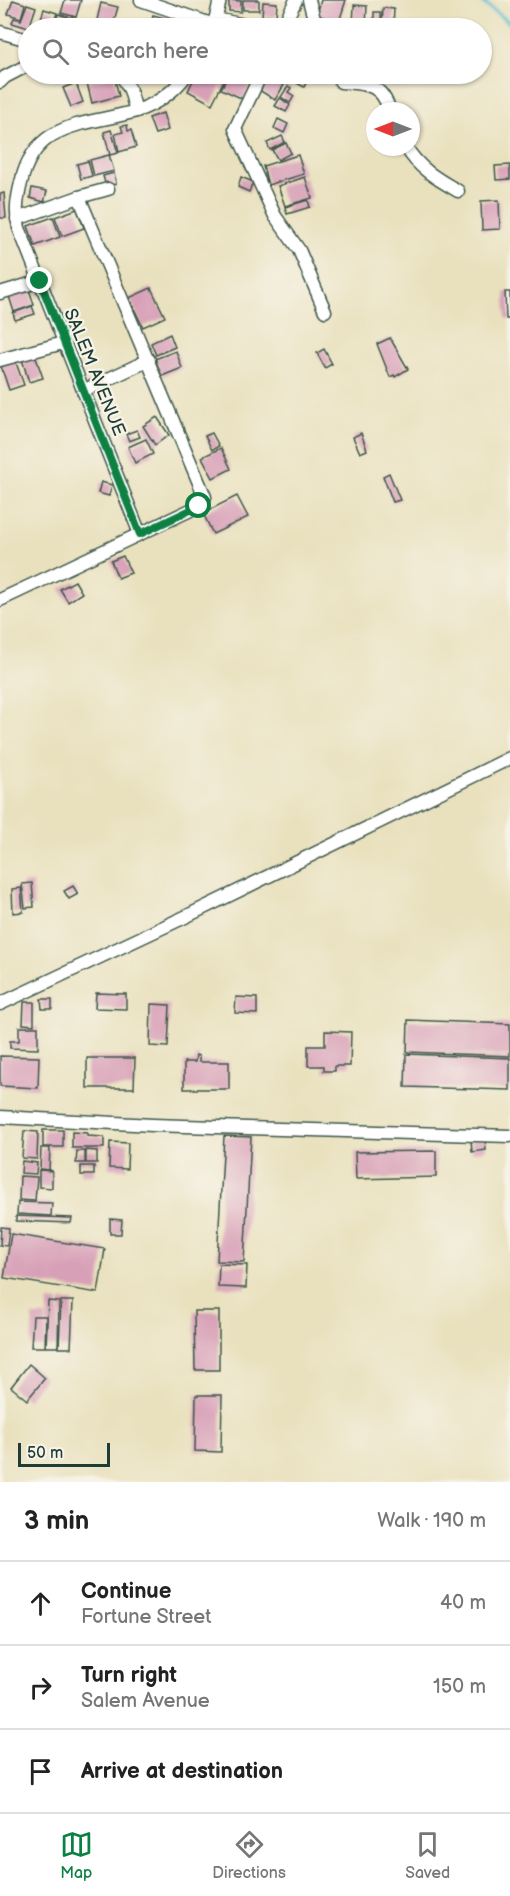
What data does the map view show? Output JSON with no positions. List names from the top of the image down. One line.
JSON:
{"streets":{"street":["SALEM AVENUE"]},"scale_bar":"50 m","north":"left","page":{"search":"Search here","scale":"50 m","heading":["3 min","Walk · 190 m"],"list":[["Continue","Fortune Street","40 m"],["Turn right","Salem Avenue","150 m"],"Arrive at destination"],"nav":["Map","Directions","Saved"]}}
